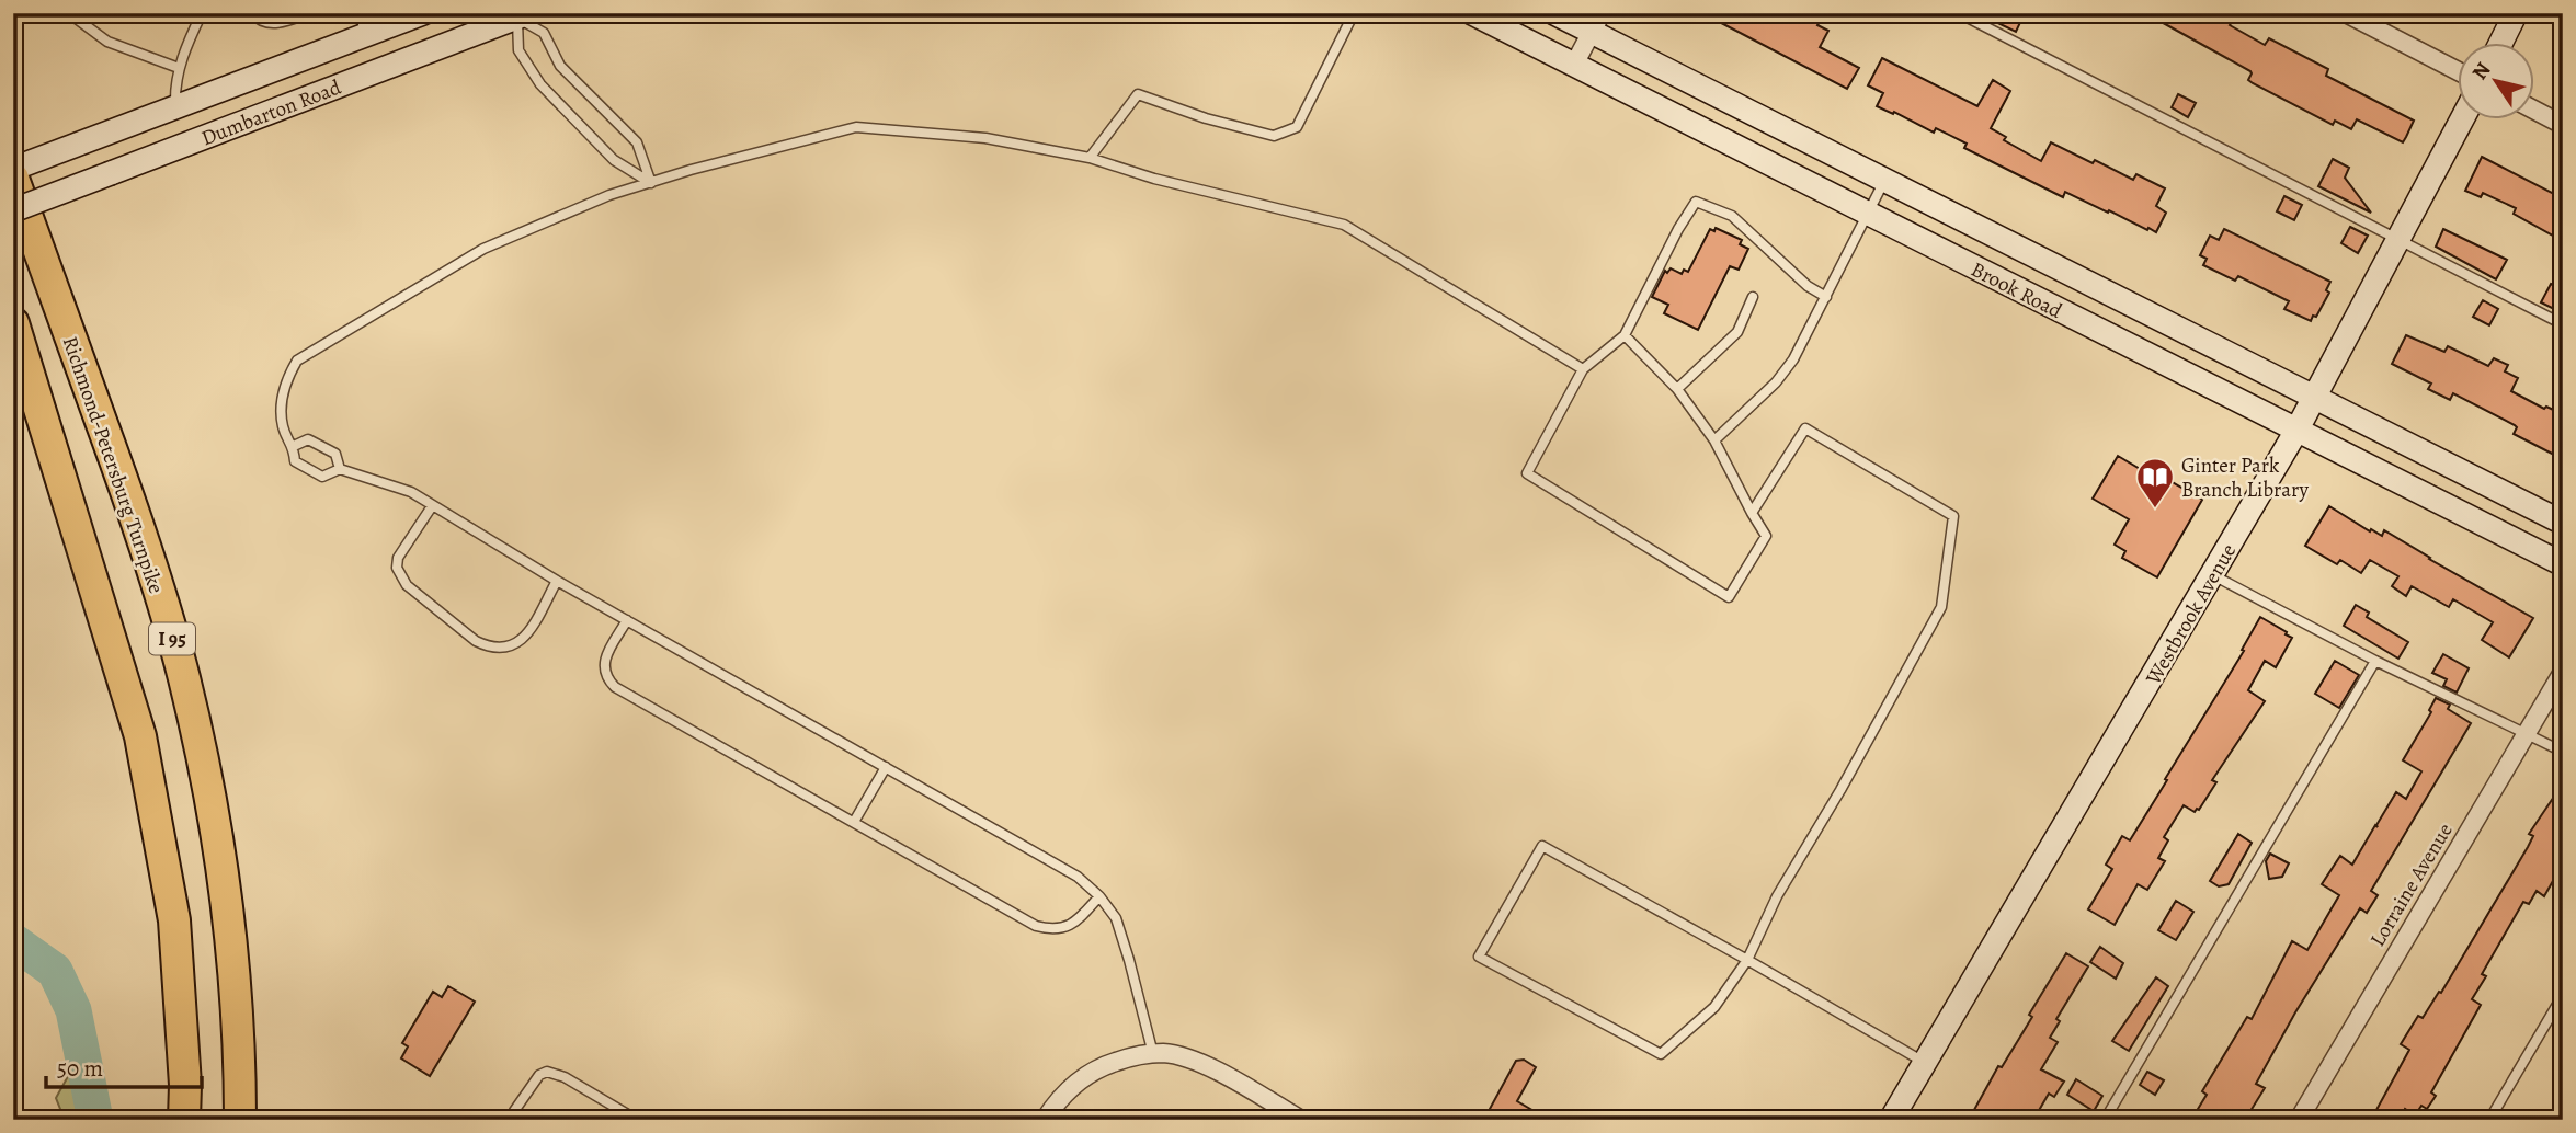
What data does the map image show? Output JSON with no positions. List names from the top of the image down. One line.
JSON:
{"streets":{"highway":["Richmond-Petersburg Turnpike","I 95"],"main road":["Dumbarton Road","Brook Road","Westbrook Avenue"],"street":["Lorraine Avenue"]},"crossings":[["Brook Road","Westbrook Avenue"]],"places":{"library":["Ginter Park Branch Library"]},"scale_bar":"50 m","north":"top left"}
